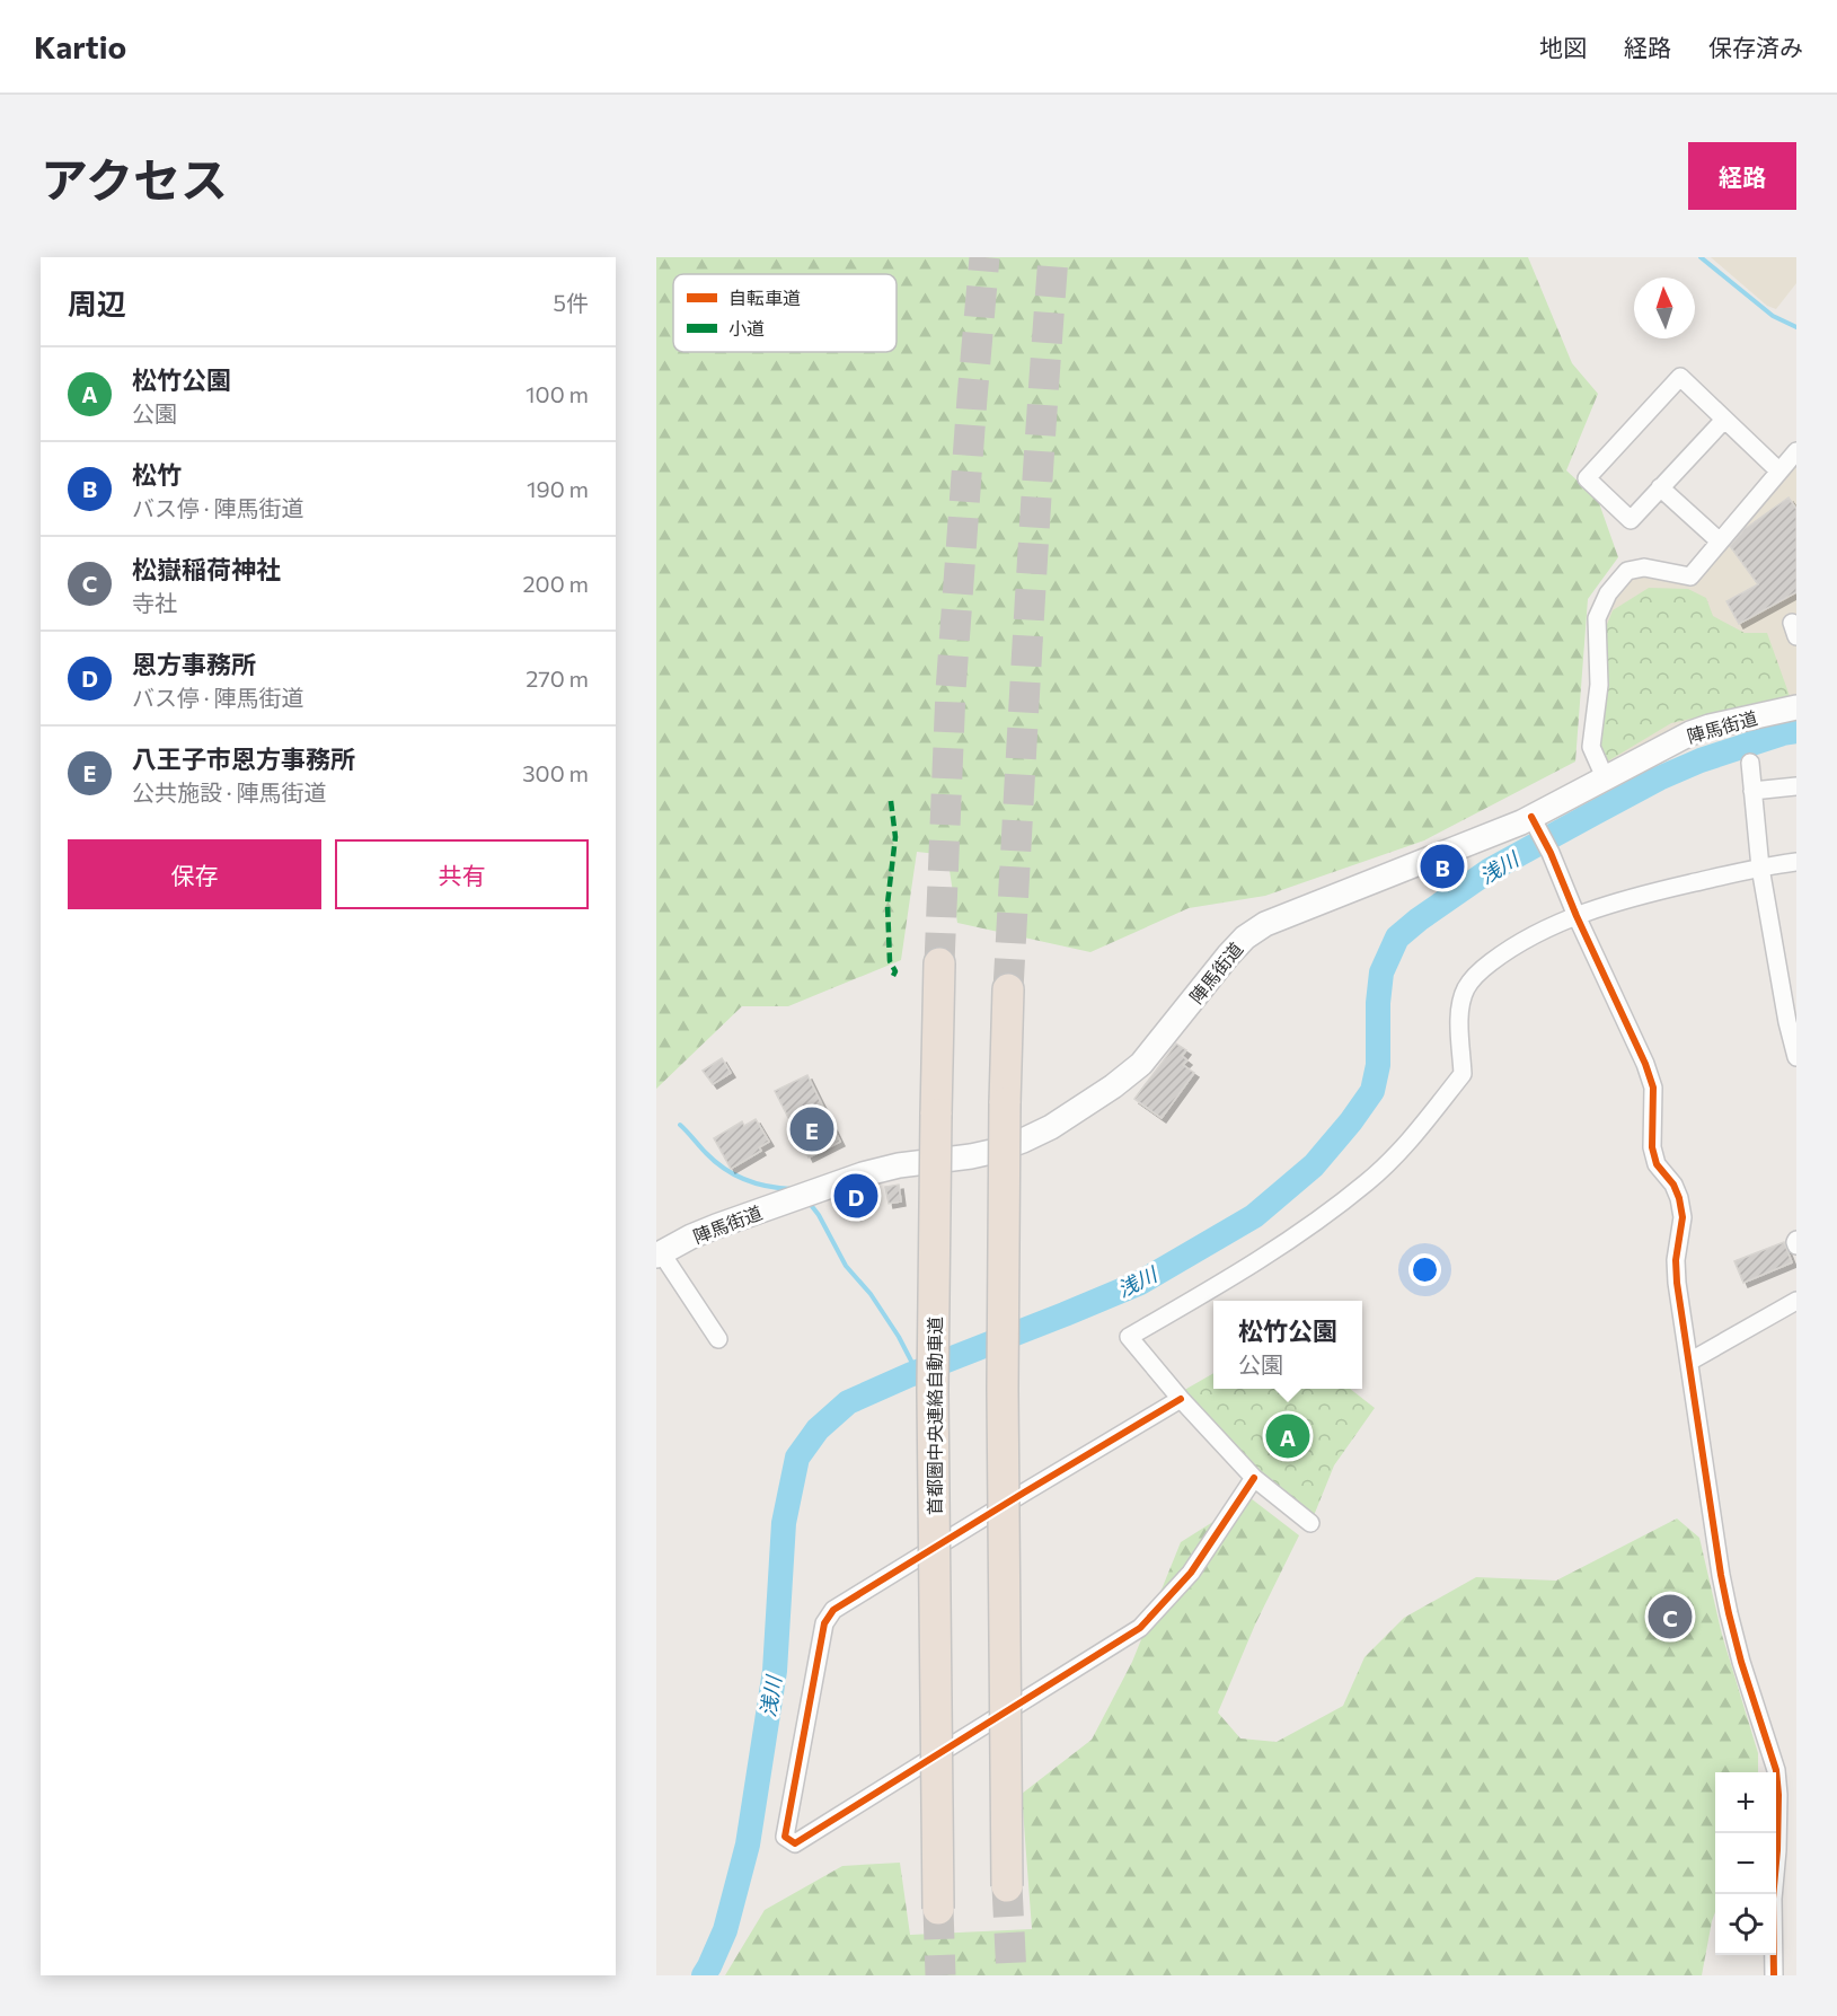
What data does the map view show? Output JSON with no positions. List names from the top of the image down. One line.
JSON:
{"streets":{"highway":["首都圏中央連絡自動車道"],"main road":["陣馬街道"]},"water":["浅川"],"legend":["自転車道","小道"],"north":"top","page":{"header":"Kartio","nav":["地図","経路","保存済み"],"title":"アクセス","buttons":["経路",["保存","共有"]],"heading":["周辺","5件"],"list":[{"mark":"A","name":"松竹公園","note":"公園","value":"100 m"},{"mark":"B","name":"松竹","note":"バス停 · 陣馬街道","value":"190 m"},{"mark":"C","name":"松嶽稲荷神社","note":"寺社","value":"200 m"},{"mark":"D","name":"恩方事務所","note":"バス停 · 陣馬街道","value":"270 m"},{"mark":"E","name":"八王子市恩方事務所","note":"公共施設 · 陣馬街道","value":"300 m"}],"pins":["B","E","D","A","C"],"popup":["松竹公園","公園"],"map_buttons":["+","−"]}}
